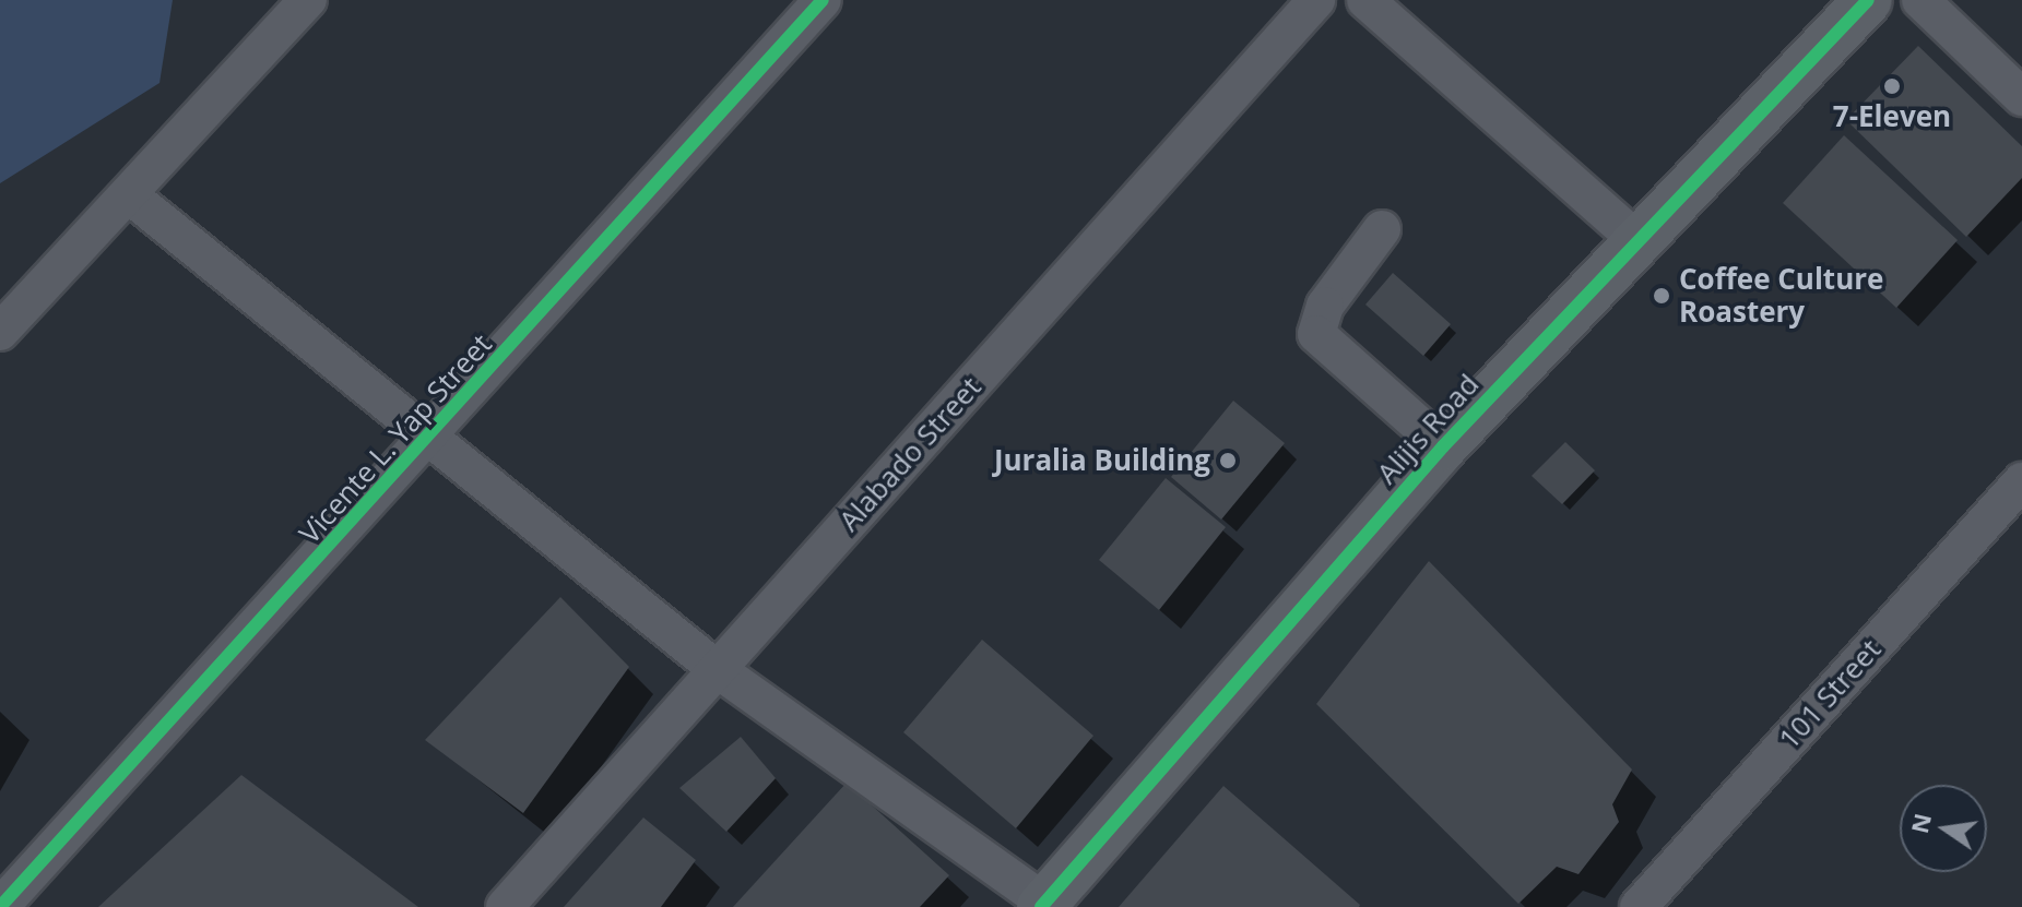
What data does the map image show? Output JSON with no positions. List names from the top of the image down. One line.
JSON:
{"streets":{"main road":["Alijis Road"],"street":["Vicente L. Yap Street","Alabado Street","101 Street"]},"places":["7-Eleven","Coffee Culture Roastery","Juralia Building"],"north":"left"}
